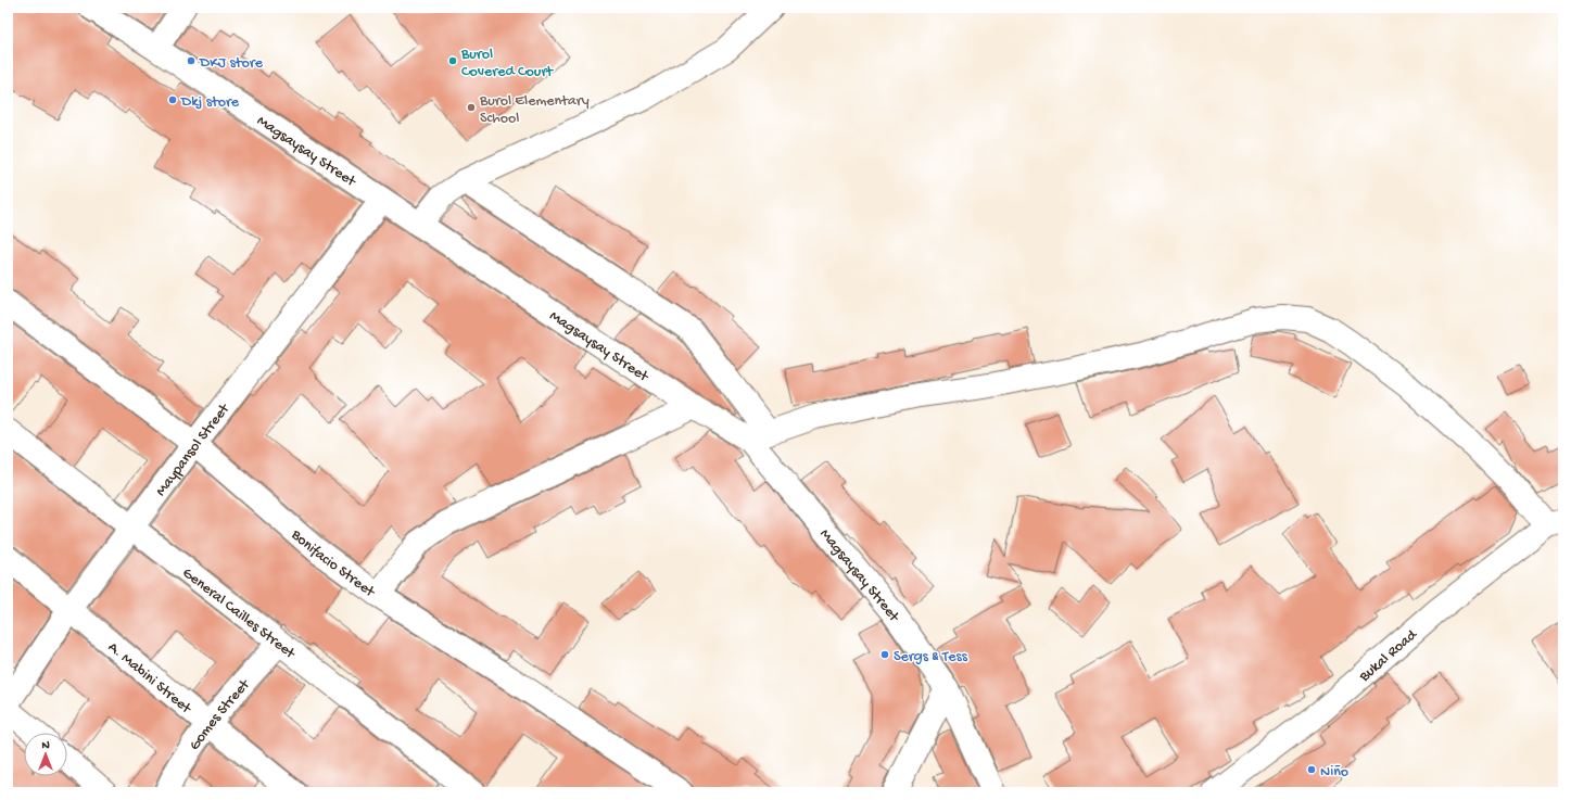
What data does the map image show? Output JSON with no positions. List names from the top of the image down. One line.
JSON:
{"streets":{"street":["Magsaysay Street","Maypansol Street","Bonifacio Street","General Cailles Street","Bukal Road","A. Mabini Street","Gomes Street"]},"crossings":[["Magsaysay Street","Maypansol Street"],["Maypansol Street","Bonifacio Street"],["Maypansol Street","General Cailles Street"],["Maypansol Street","A. Mabini Street"],["General Cailles Street","Gomes Street"],["A. Mabini Street","Gomes Street"]],"places":["DKJ store","Burol Covered Court","Dkj store","Burol Elementary School","Sergs & Tess","Niño"],"north":"top"}
